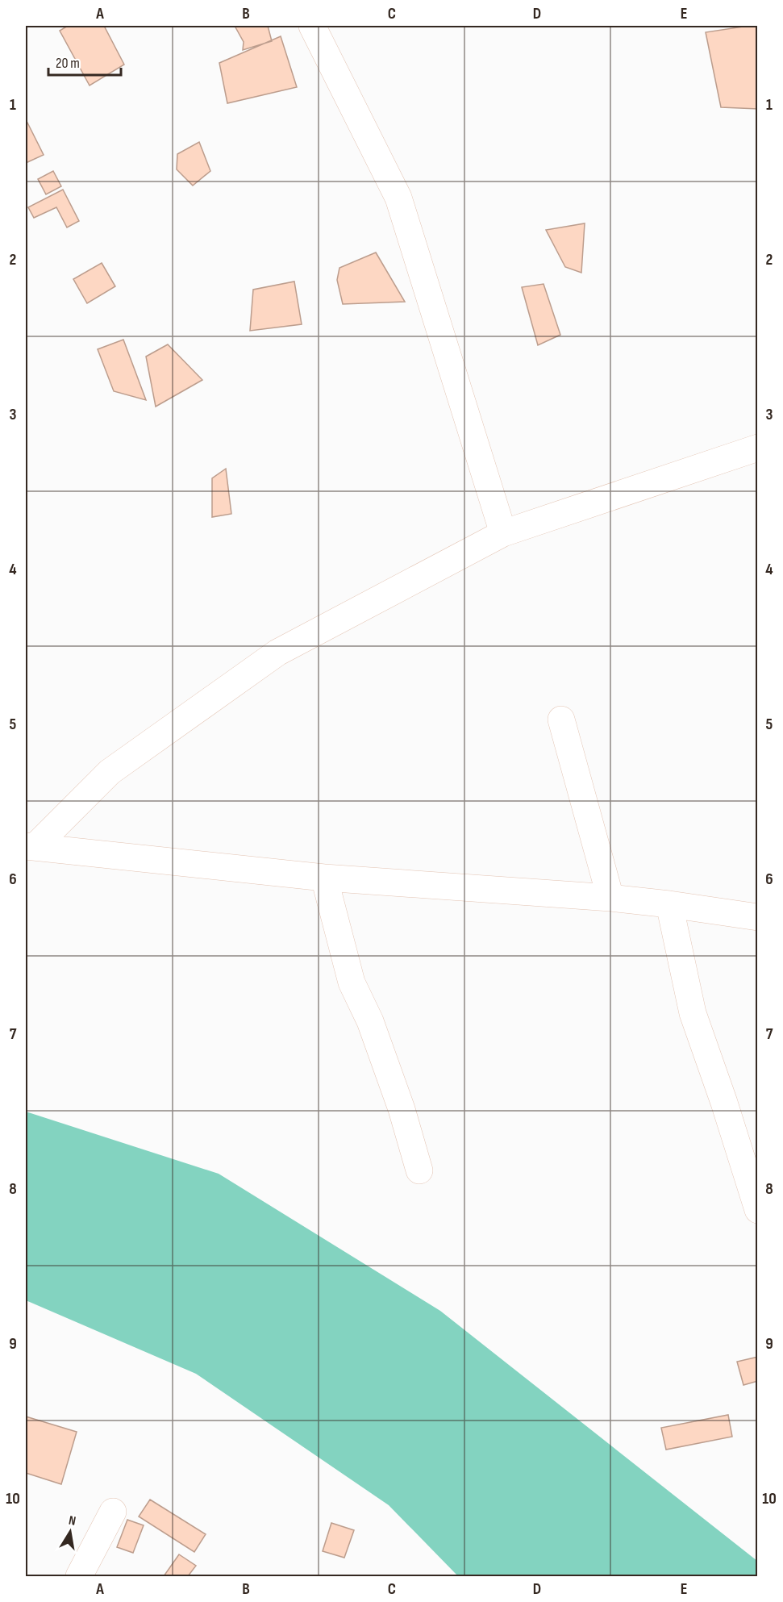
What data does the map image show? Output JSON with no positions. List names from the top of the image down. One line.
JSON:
{"scale_bar":"20 m","north":"top","grid":{"columns":["A","B","C","D","E"],"rows":["1","2","3","4","5","6","7","8","9","10"]}}
